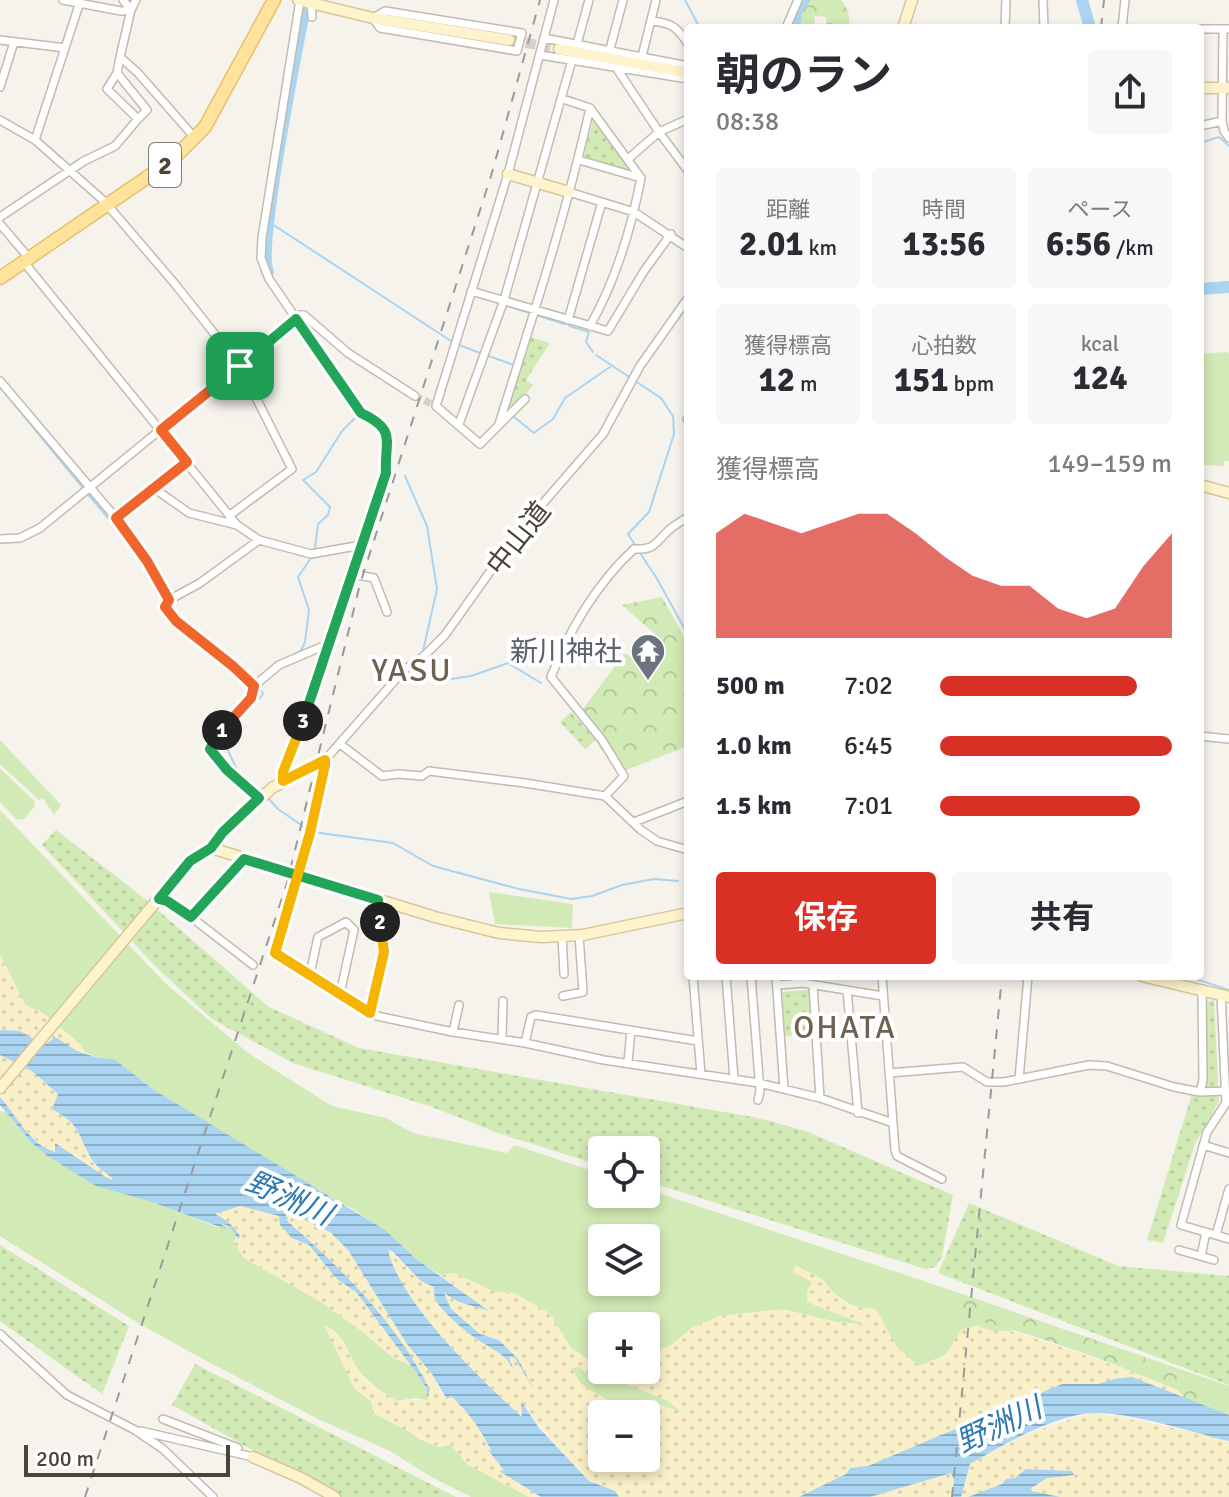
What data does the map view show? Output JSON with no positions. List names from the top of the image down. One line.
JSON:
{"streets":{"main road":["2"],"street":["中山道"]},"districts":["YASU","OHATA"],"water":["野洲川"],"places":{"temple":["新川神社"]},"scale_bar":"200 m","page":{"heading":["朝のラン","08:38"],"stats":[["距離","2.01 km"],["時間","13:56"],["ペース","6:56 /km"],["獲得標高","12 m"],["心拍数","151 bpm"],["kcal","124"]],"chart":["獲得標高","149–159 m"],"list":[{"name":"500 m","note":"7:02"},{"name":"1.0 km","note":"6:45"},{"name":"1.5 km","note":"7:01"}],"pins":["3","1","2"],"buttons":["保存","共有"],"map_buttons":["+","−"],"scale":"200 m"}}
